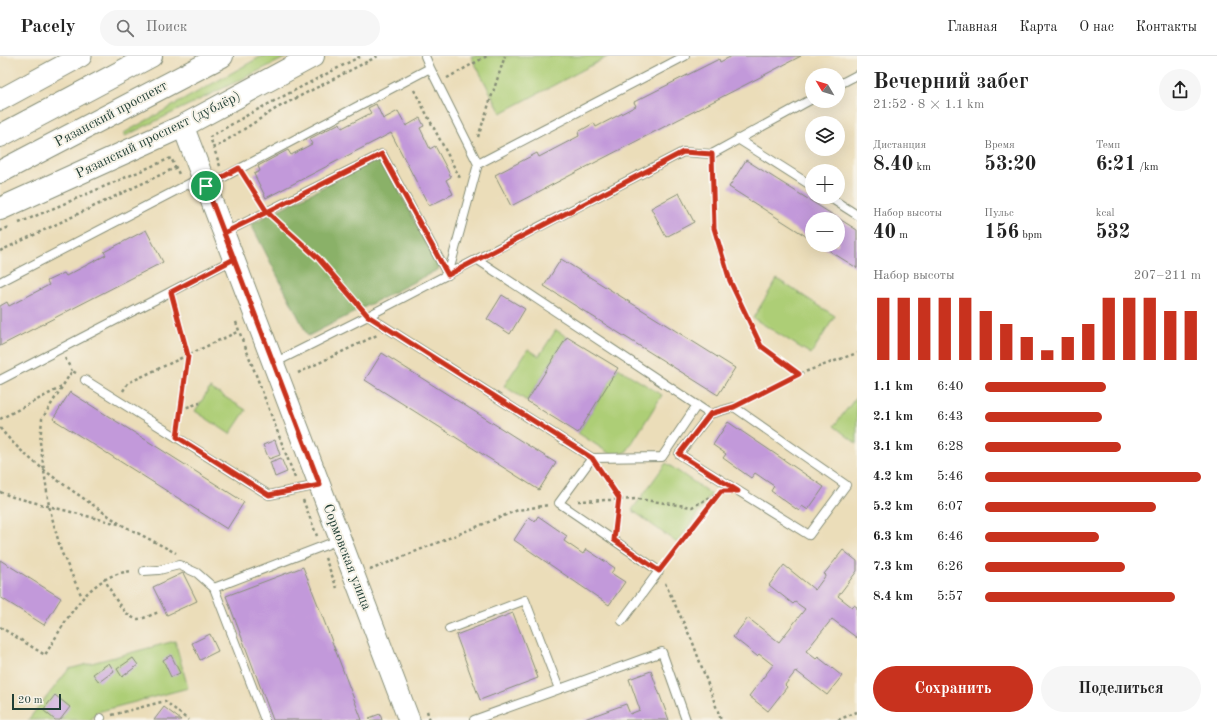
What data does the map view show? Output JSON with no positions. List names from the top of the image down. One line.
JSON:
{"streets":{"main road":["Рязанский проспект","Рязанский проспект (дублёр)"],"street":["Сормовская улица"]},"crossings":[["Рязанский проспект (дублёр)","Сормовская улица"]],"scale_bar":"20 m","north":"top left","page":{"header":"Pacely","search":"Поиск","nav":["Главная","Карта","О нас","Контакты"],"heading":["Вечерний забег","21:52 · 8 × 1.1 km"],"map_buttons":["+","−"],"stats":[["Дистанция","8.40 km"],["Время","53:20"],["Темп","6:21 /km"],["Набор высоты","40 m"],["Пульс","156 bpm"],["kcal","532"]],"chart":["Набор высоты","207–211 m"],"list":[{"name":"1.1 km","note":"6:40"},{"name":"2.1 km","note":"6:43"},{"name":"3.1 km","note":"6:28"},{"name":"4.2 km","note":"5:46"},{"name":"5.2 km","note":"6:07"},{"name":"6.3 km","note":"6:46"},{"name":"7.3 km","note":"6:26"},{"name":"8.4 km","note":"5:57"}],"buttons":["Сохранить","Поделиться"],"scale":"20 m"}}
